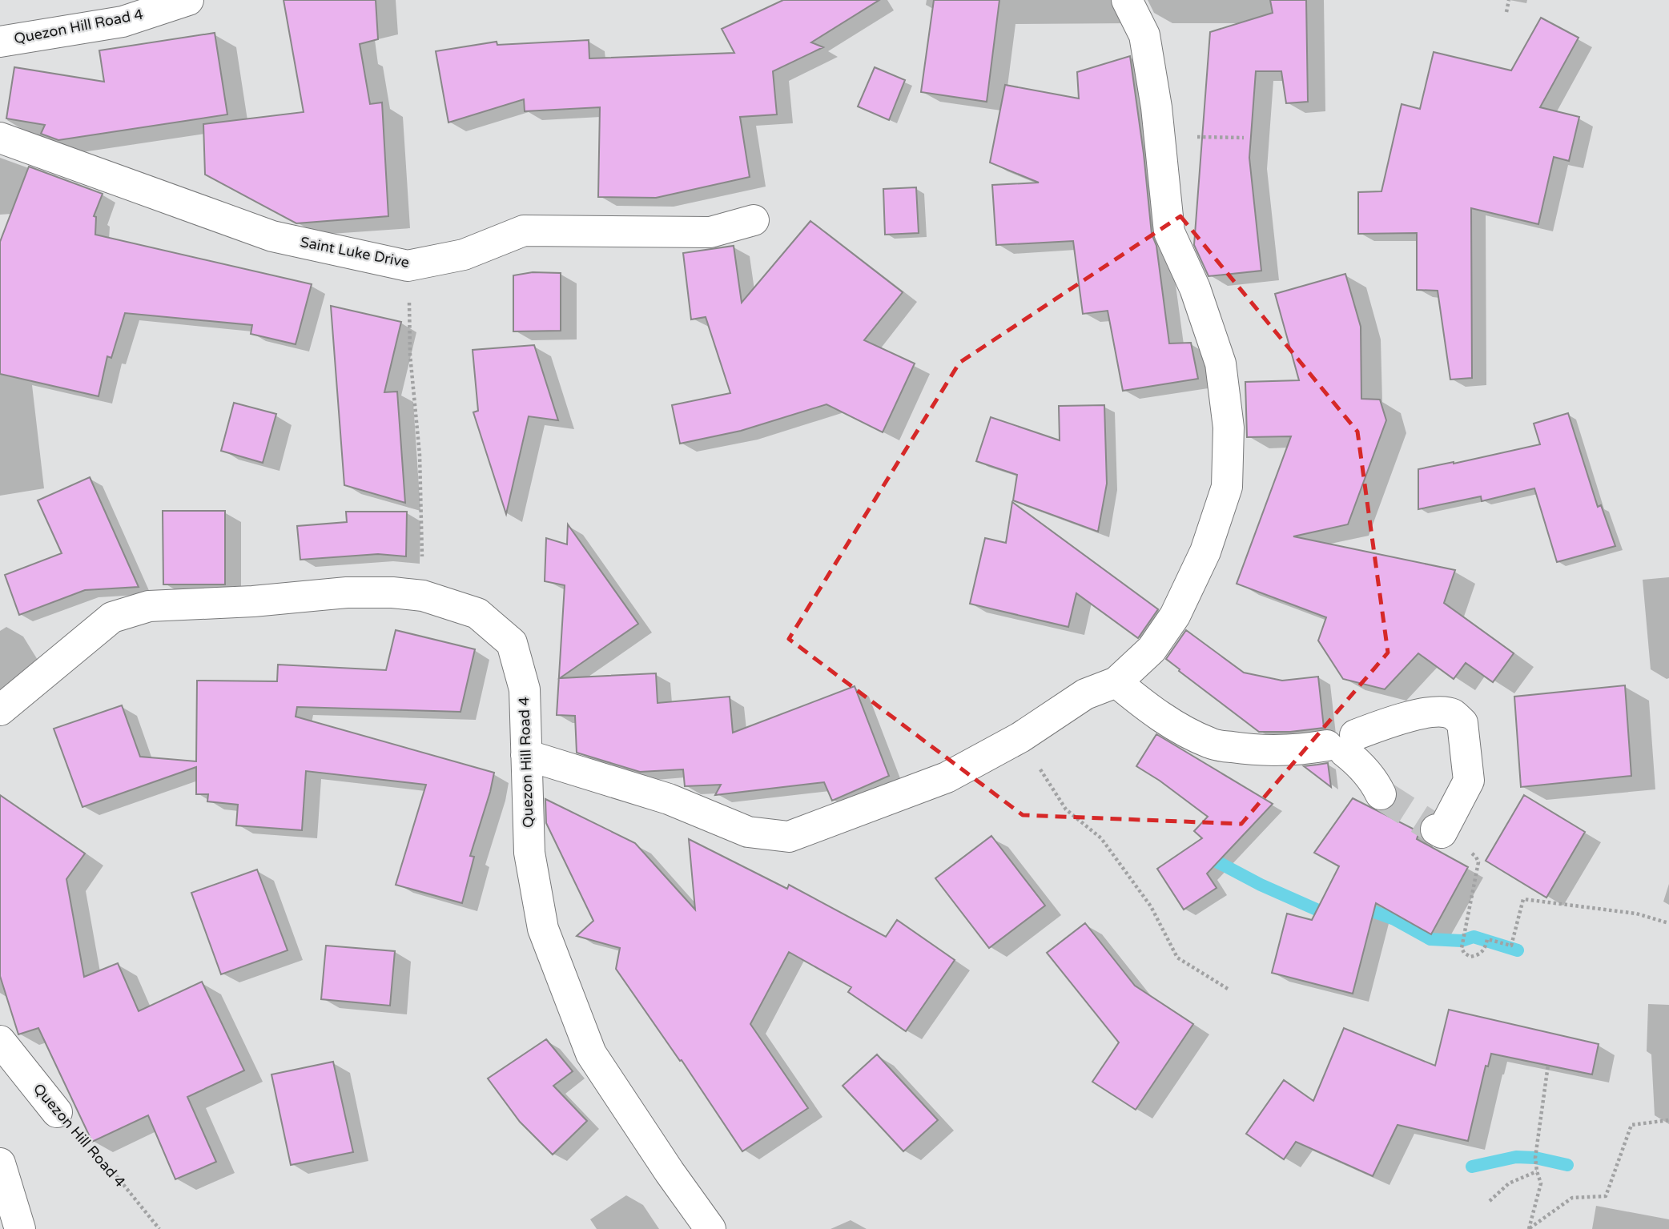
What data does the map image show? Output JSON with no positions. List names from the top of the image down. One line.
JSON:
{"streets":{"street":["Quezon Hill Road 4","Saint Luke Drive"]}}
